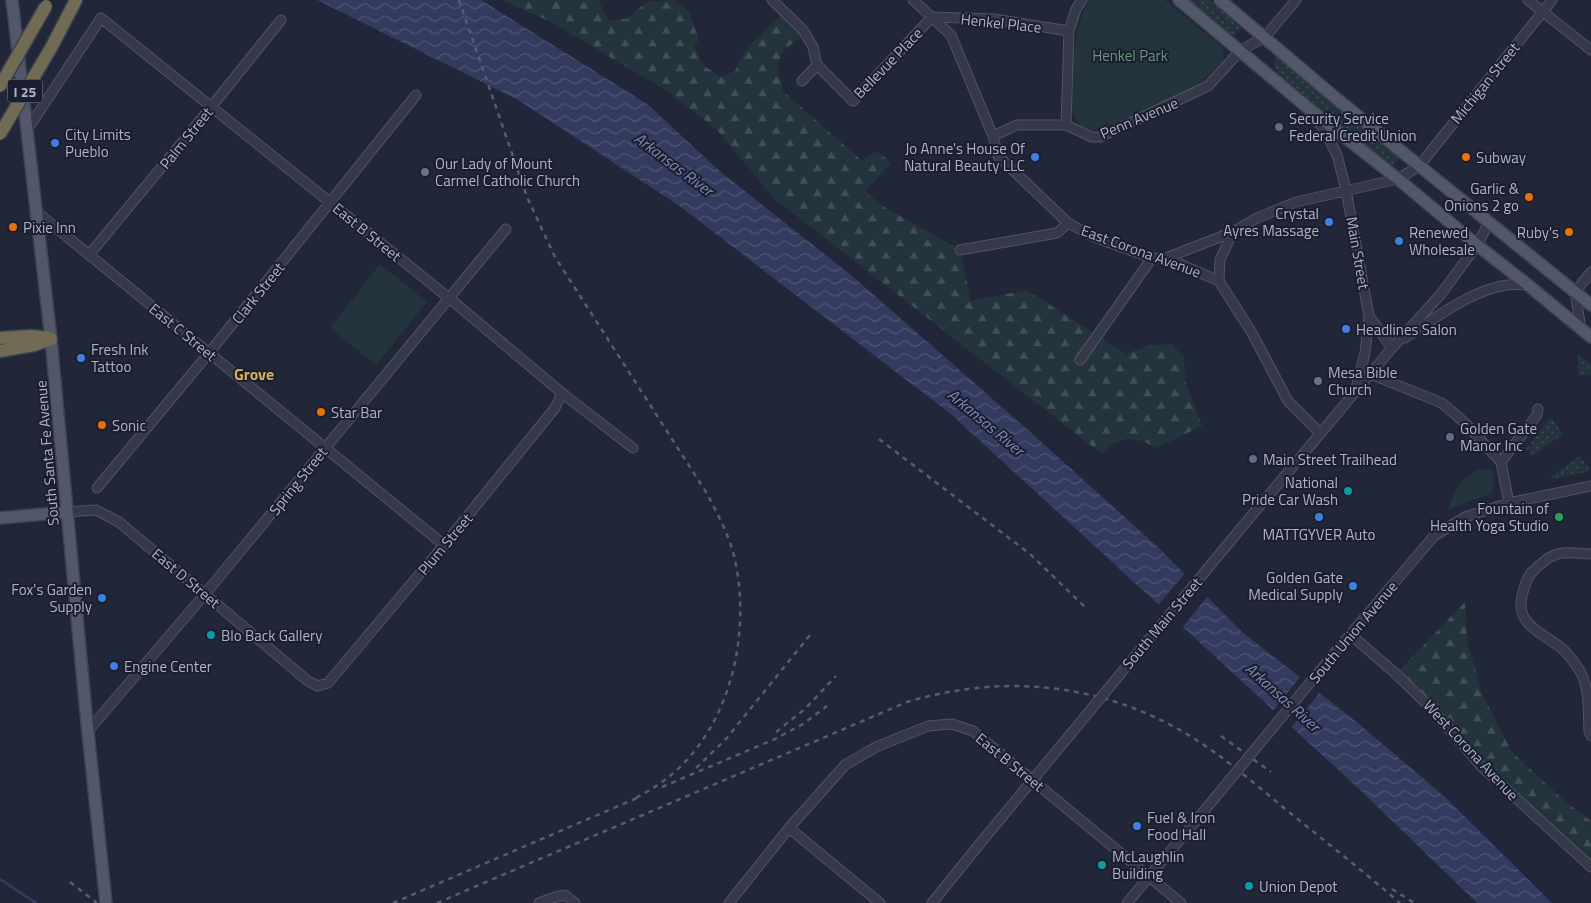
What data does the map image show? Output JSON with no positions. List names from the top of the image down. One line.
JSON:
{"streets":{"highway":["I 25"],"main road":["South Santa Fe Avenue"],"street":["Henkel Place","Bellevue Place","Michigan Street","Penn Avenue","Palm Street","East B Street","East Corona Avenue","Main Street","Clark Street","East C Street","Spring Street","Plum Street","East D Street","South Main Street","South Union Avenue","West Corona Avenue"]},"crossings":[["Henkel Place","Bellevue Place"],["Henkel Place","East Corona Avenue"],["Bellevue Place","East Corona Avenue"],["Michigan Street","East Corona Avenue"],["Michigan Street","Main Street"],["Penn Avenue","East Corona Avenue"],["Palm Street","East B Street"],["Palm Street","East C Street"],["East B Street","Clark Street"],["East B Street","South Santa Fe Avenue"],["East B Street","Spring Street"],["East B Street","Plum Street"],["East B Street","South Union Avenue"],["East Corona Avenue","South Main Street"],["Main Street","South Main Street"],["Clark Street","East C Street"],["East C Street","South Santa Fe Avenue"],["East C Street","Spring Street"],["East C Street","Plum Street"],["South Santa Fe Avenue","Spring Street"],["South Santa Fe Avenue","East D Street"],["Spring Street","East D Street"],["Plum Street","East D Street"],["South Union Avenue","West Corona Avenue"]],"districts":["Grove"],"water":["Arkansas River"],"parks":["Henkel Park"],"places":["Security Service Federal Credit Union","City Limits Pueblo","Jo Anne's House Of Natural Beauty LLC","Subway","Our Lady of Mount Carmel Catholic Church","Garlic & Onions 2 go","Crystal Ayres Massage","Pixie Inn","Ruby's","Renewed Wholesale","Headlines Salon","Fresh Ink Tattoo","Mesa Bible Church","Star Bar","Sonic","Golden Gate Manor Inc","Main Street Trailhead","National Pride Car Wash","MATTGYVER Auto","Fountain of Health Yoga Studio","Golden Gate Medical Supply","Fox's Garden Supply","Blo Back Gallery","Engine Center","Fuel & Iron Food Hall","McLaughlin Building","Union Depot"]}
